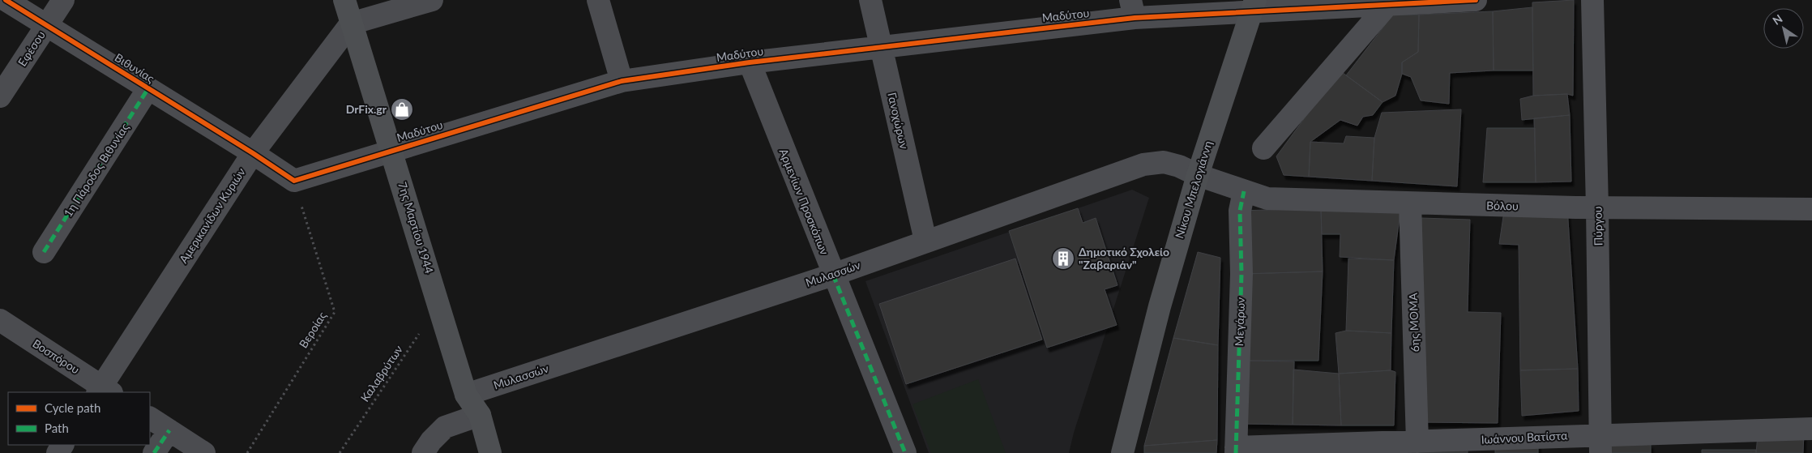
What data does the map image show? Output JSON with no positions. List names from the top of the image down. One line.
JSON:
{"streets":{"main road":["Νίκου Μπελογιάννη","7ης Μαρτίου 1944"],"street":["Μαδύτου","Εφέσου","Βιθυνίας","Γανοχώρων","1η Πάροδος Βιθυνίας","Αρμενίων Προσκόπων","Βόλου","Αμερικανίδων Κυριών","Πύργου","Μυλασσών","Μεγάρων","6ης ΜΟΜΑ","Βοσπόρου","Ιωάννου Βατίστα"],"path":["Βεροίας","Καλαβρύτων"]},"crossings":[["Μαδύτου","Γανοχώρων"],["Μαδύτου","Νίκου Μπελογιάννη"],["Μαδύτου","Αρμενίων Προσκόπων"],["Μαδύτου","7ης Μαρτίου 1944"],["Μαδύτου","Βεροίας"],["Εφέσου","Βιθυνίας"],["Βιθυνίας","1η Πάροδος Βιθυνίας"],["Βιθυνίας","Αμερικανίδων Κυριών"],["Γανοχώρων","Μυλασσών"],["Νίκου Μπελογιάννη","Βόλου"],["Νίκου Μπελογιάννη","Μυλασσών"],["Αρμενίων Προσκόπων","Μυλασσών"],["Βόλου","Πύργου"],["Βόλου","Μυλασσών"],["Βόλου","Μεγάρων"],["Βόλου","6ης ΜΟΜΑ"],["Αμερικανίδων Κυριών","7ης Μαρτίου 1944"],["Αμερικανίδων Κυριών","Βοσπόρου"],["Πύργου","Ιωάννου Βατίστα"],["7ης Μαρτίου 1944","Μυλασσών"],["7ης Μαρτίου 1944","Καλαβρύτων"],["Μεγάρων","Ιωάννου Βατίστα"],["6ης ΜΟΜΑ","Ιωάννου Βατίστα"]],"places":{"shop":["DrFix.gr"],"building":["Δημοτικό Σχολείο \"Ζαβαριάν\""]},"legend":["Cycle path","Path"],"north":"top left"}
